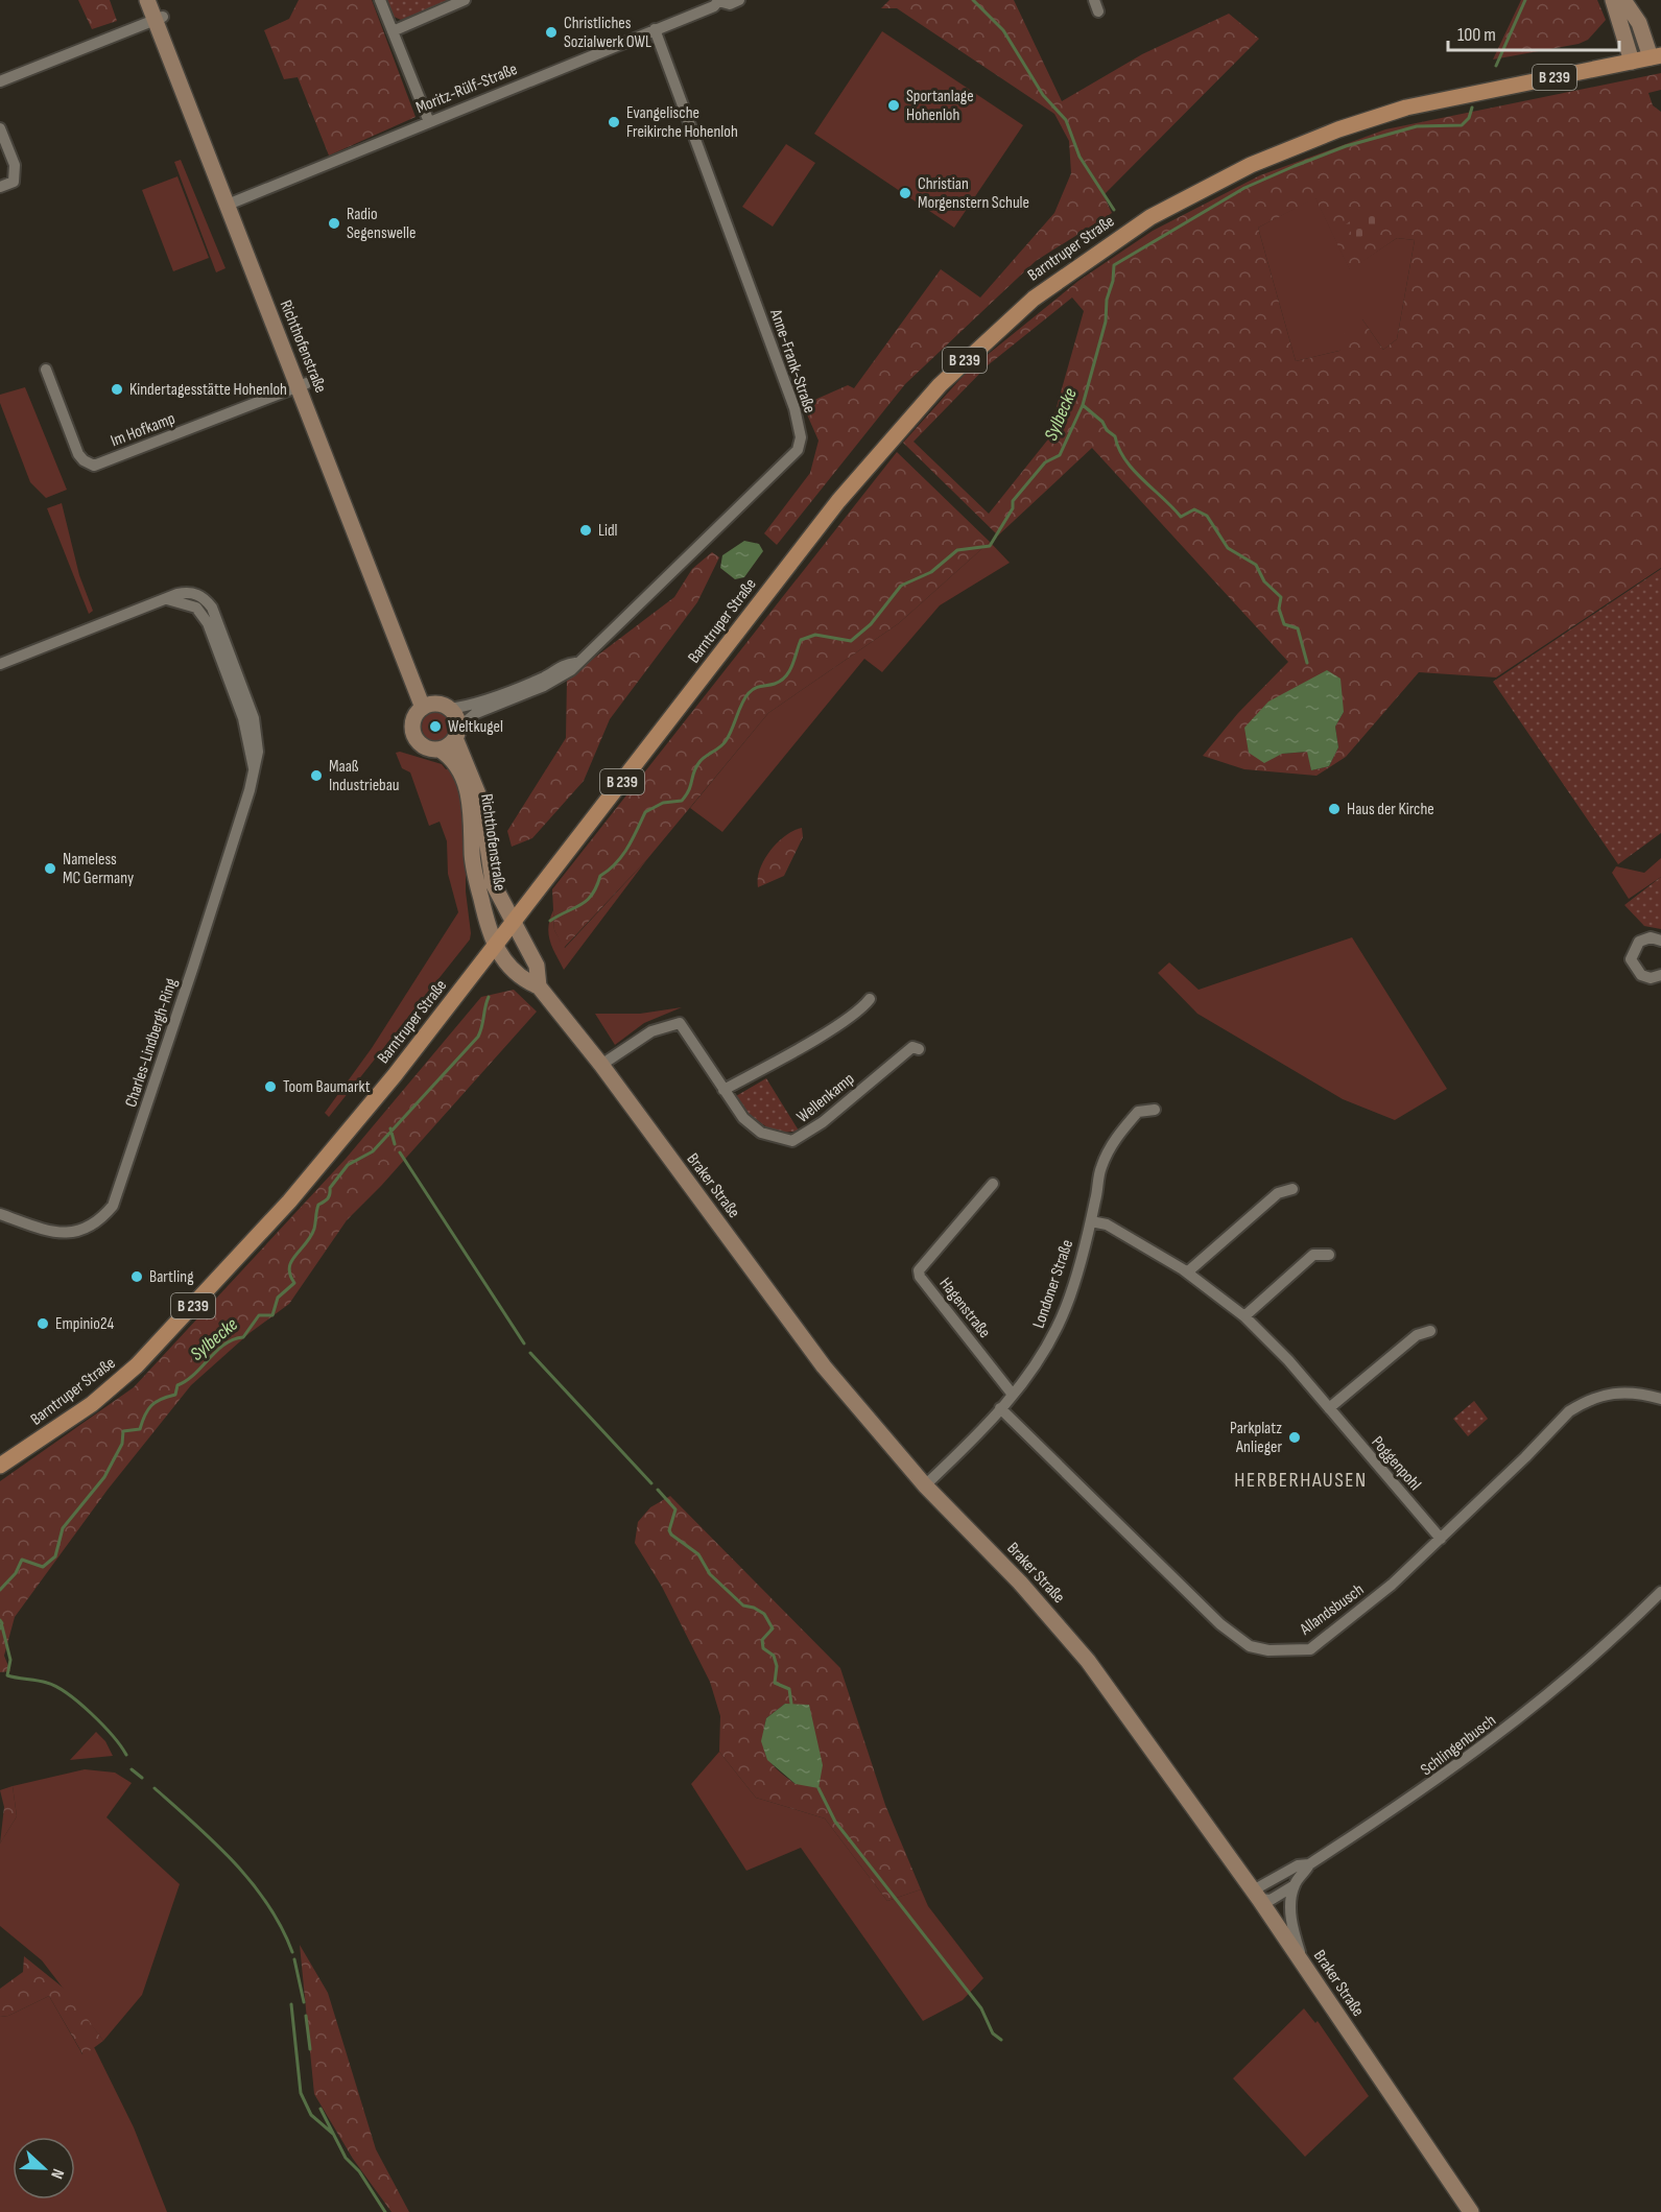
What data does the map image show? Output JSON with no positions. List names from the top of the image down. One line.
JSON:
{"streets":{"main road":["B 239","Barntruper Straße"],"street":["Moritz-Rülf-Straße","Richthofenstraße","Anne-Frank-Straße","Im Hofkamp","Charles-Lindbergh-Ring","Wellenkamp","Braker Straße","Londoner Straße","Hagenstraße","Poggenpohl","Allandsbusch","Schlingenbusch"]},"crossings":[["Moritz-Rülf-Straße","Richthofenstraße"],["Moritz-Rülf-Straße","Anne-Frank-Straße"],["Barntruper Straße","Richthofenstraße"],["Barntruper Straße","Braker Straße"],["Richthofenstraße","Anne-Frank-Straße"],["Richthofenstraße","Im Hofkamp"],["Richthofenstraße","Braker Straße"],["Wellenkamp","Braker Straße"],["Braker Straße","Londoner Straße"],["Braker Straße","Schlingenbusch"],["Londoner Straße","Hagenstraße"],["Londoner Straße","Poggenpohl"],["Londoner Straße","Allandsbusch"],["Poggenpohl","Allandsbusch"]],"districts":["HERBERHAUSEN"],"water":["Sylbecke"],"places":["Christliches Sozialwerk OWL","Sportanlage Hohenloh","Evangelische Freikirche Hohenloh","Christian Morgenstern Schule","Radio Segenswelle","Kindertagesstätte Hohenloh","Lidl","Weltkugel","Maaß Industriebau","Haus der Kirche","Nameless MC Germany","Toom Baumarkt","Bartling","Empinio24","Parkplatz Anlieger"],"scale_bar":"100 m","north":"right"}
